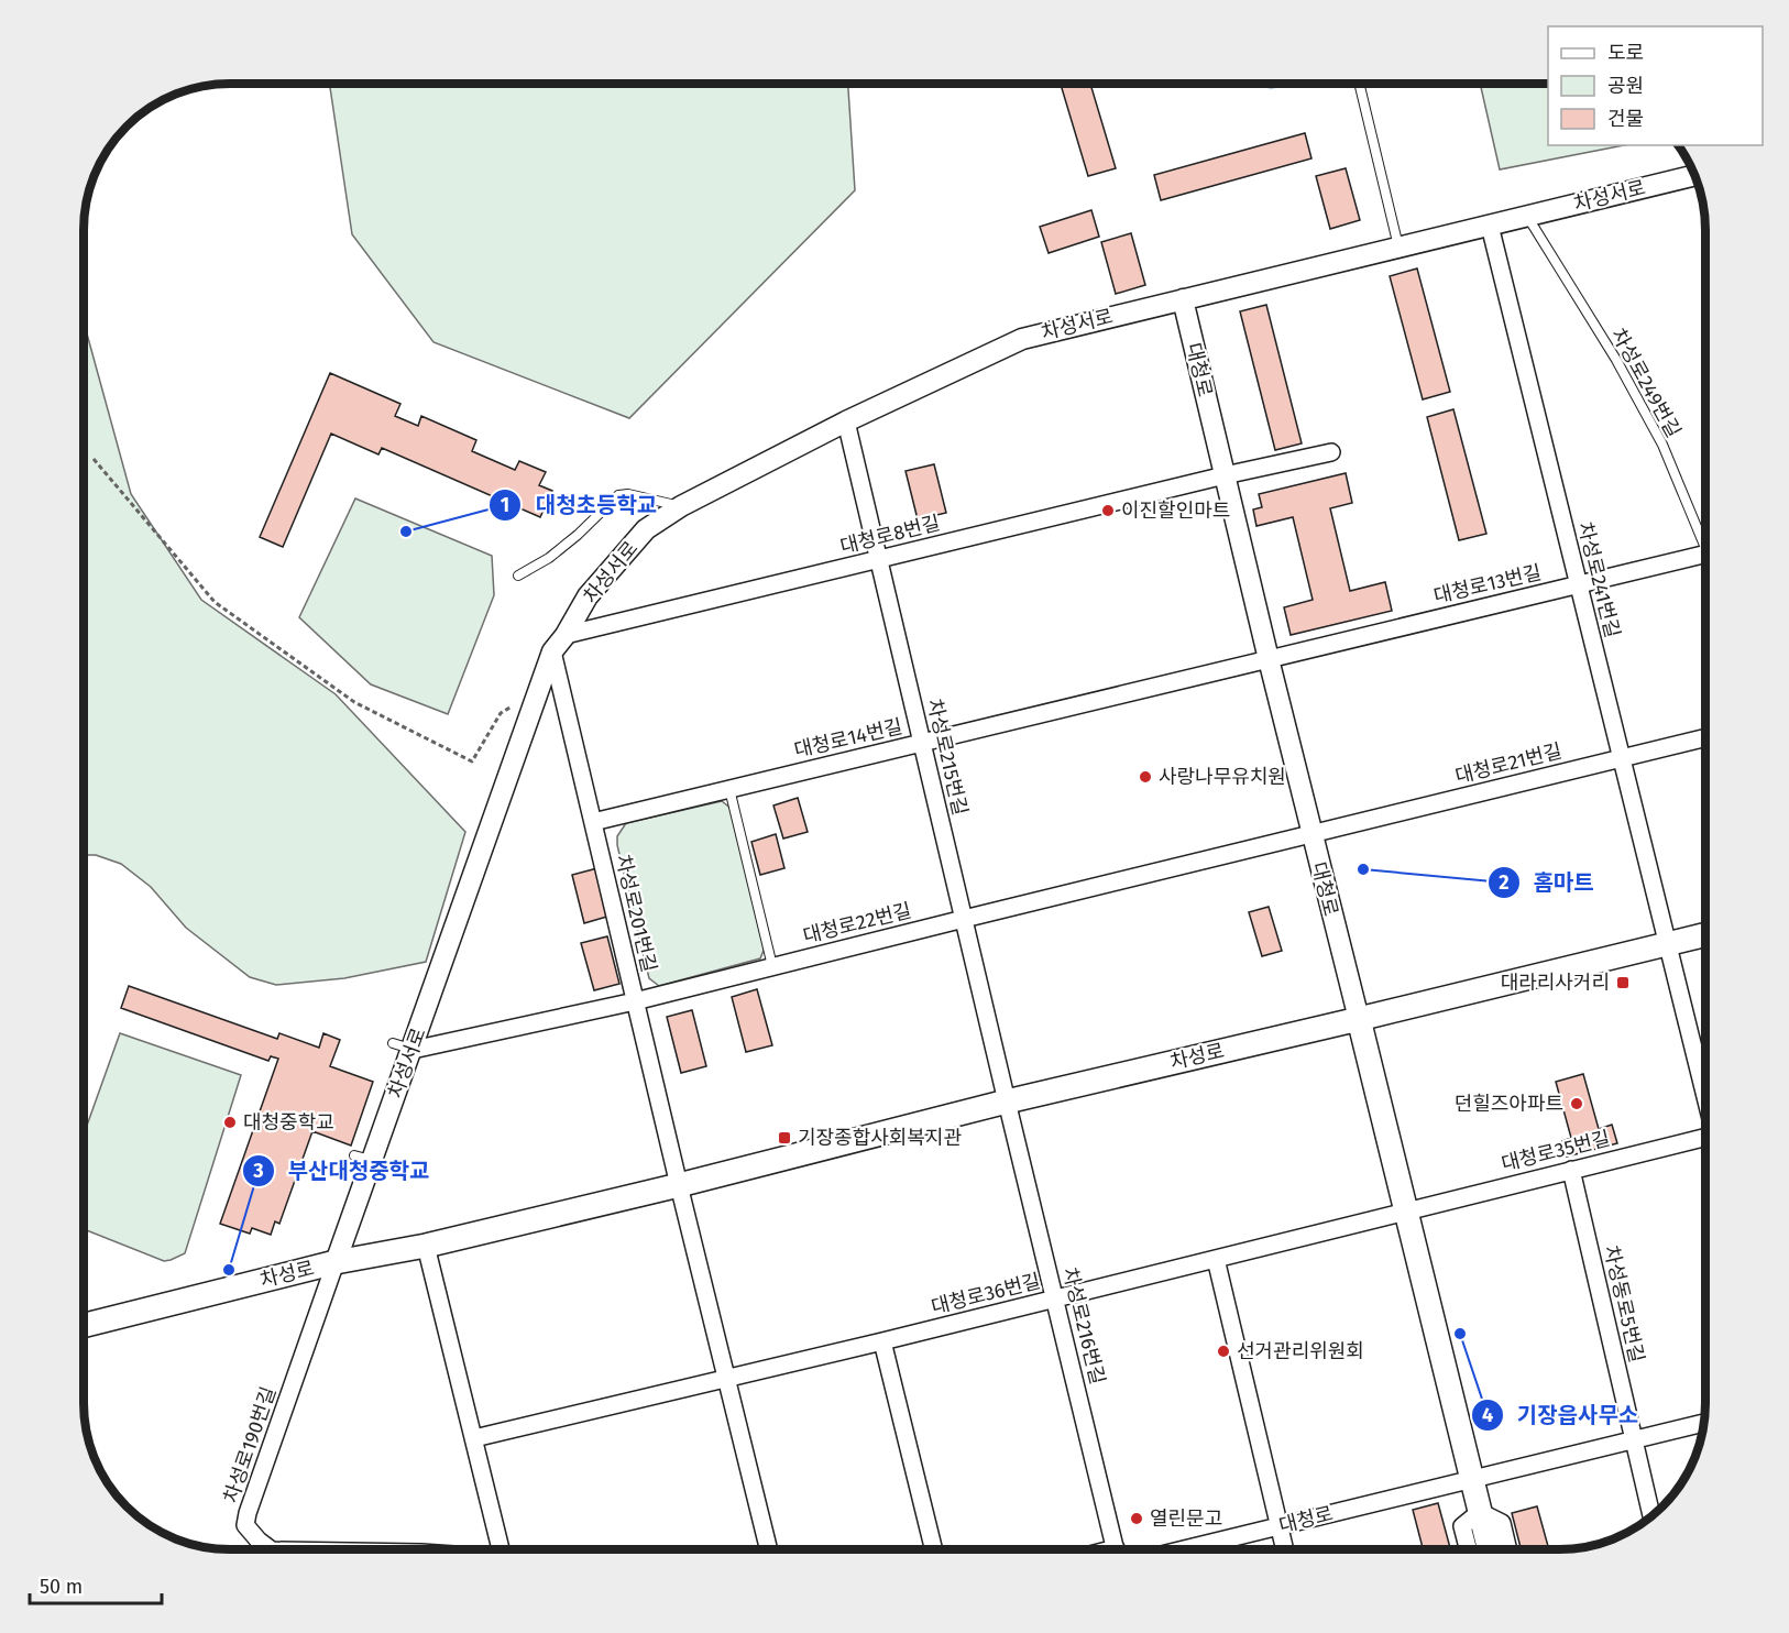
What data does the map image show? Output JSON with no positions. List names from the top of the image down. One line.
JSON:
{"streets":{"main road":["대청로","차성로"],"street":["차성서로","대청로8번길","차성로241번길","대청로13번길","대청로14번길","차성로215번길","대청로21번길","차성로201번길","대청로22번길","대청로35번길","대청로36번길","차성동로5번길","차성로216번길","차성로190번길"],"lane":["차성로249번길"]},"crossings":[["차성서로","대청로"],["차성서로","차성로249번길"],["차성서로","대청로8번길"],["차성서로","차성로241번길"],["차성서로","차성로215번길"],["차성서로","차성로201번길"],["차성서로","대청로22번길"],["차성서로","차성로"],["차성서로","차성로190번길"],["대청로","대청로8번길"],["대청로","대청로13번길"],["대청로","대청로14번길"],["대청로","대청로21번길"],["대청로","대청로22번길"],["대청로","차성로"],["대청로","대청로35번길"],["대청로","대청로36번길"],["대청로8번길","차성로215번길"],["차성로241번길","대청로13번길"],["차성로241번길","대청로21번길"],["차성로241번길","차성로"],["대청로13번길","대청로14번길"],["대청로14번길","차성로215번길"],["대청로14번길","차성로201번길"],["차성로215번길","대청로22번길"],["차성로215번길","차성로"],["차성로215번길","차성로216번길"],["대청로21번길","대청로22번길"],["차성로201번길","대청로22번길"],["차성로201번길","차성로"],["차성로","차성로216번길"],["차성로","차성로190번길"],["대청로35번길","대청로36번길"],["대청로35번길","차성동로5번길"],["대청로36번길","차성로216번길"]],"places":{"other":["이진할인마트","대청초등학교","사랑나무유치원","홈마트","던힐즈아파트","대청중학교","부산대청중학교","기장읍사무소","선거관리위원회","열린문고"],"transit":["대라리사거리","기장종합사회복지관"]},"legend":["도로","공원","건물"],"scale_bar":"50 m"}
